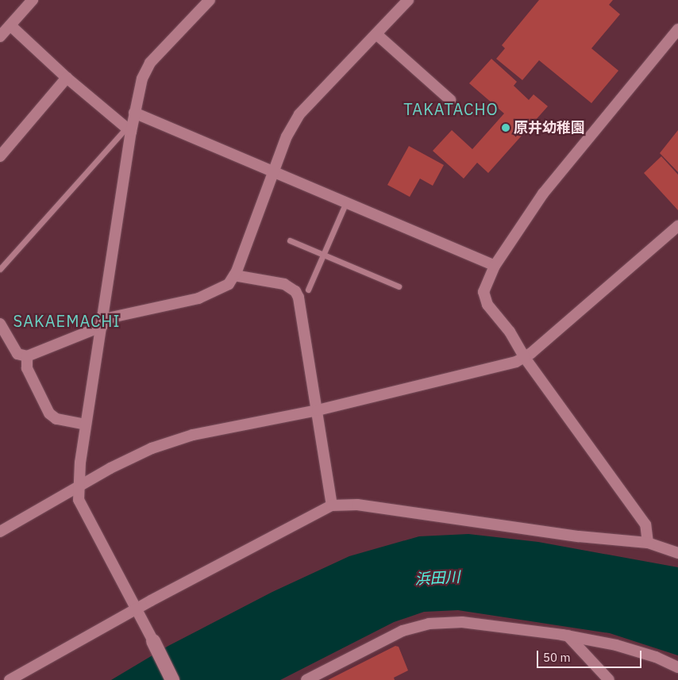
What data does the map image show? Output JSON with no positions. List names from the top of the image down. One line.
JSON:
{"districts":["TAKATACHO","SAKAEMACHI"],"water":["浜田川"],"places":["原井幼稚園"],"scale_bar":"50 m"}
